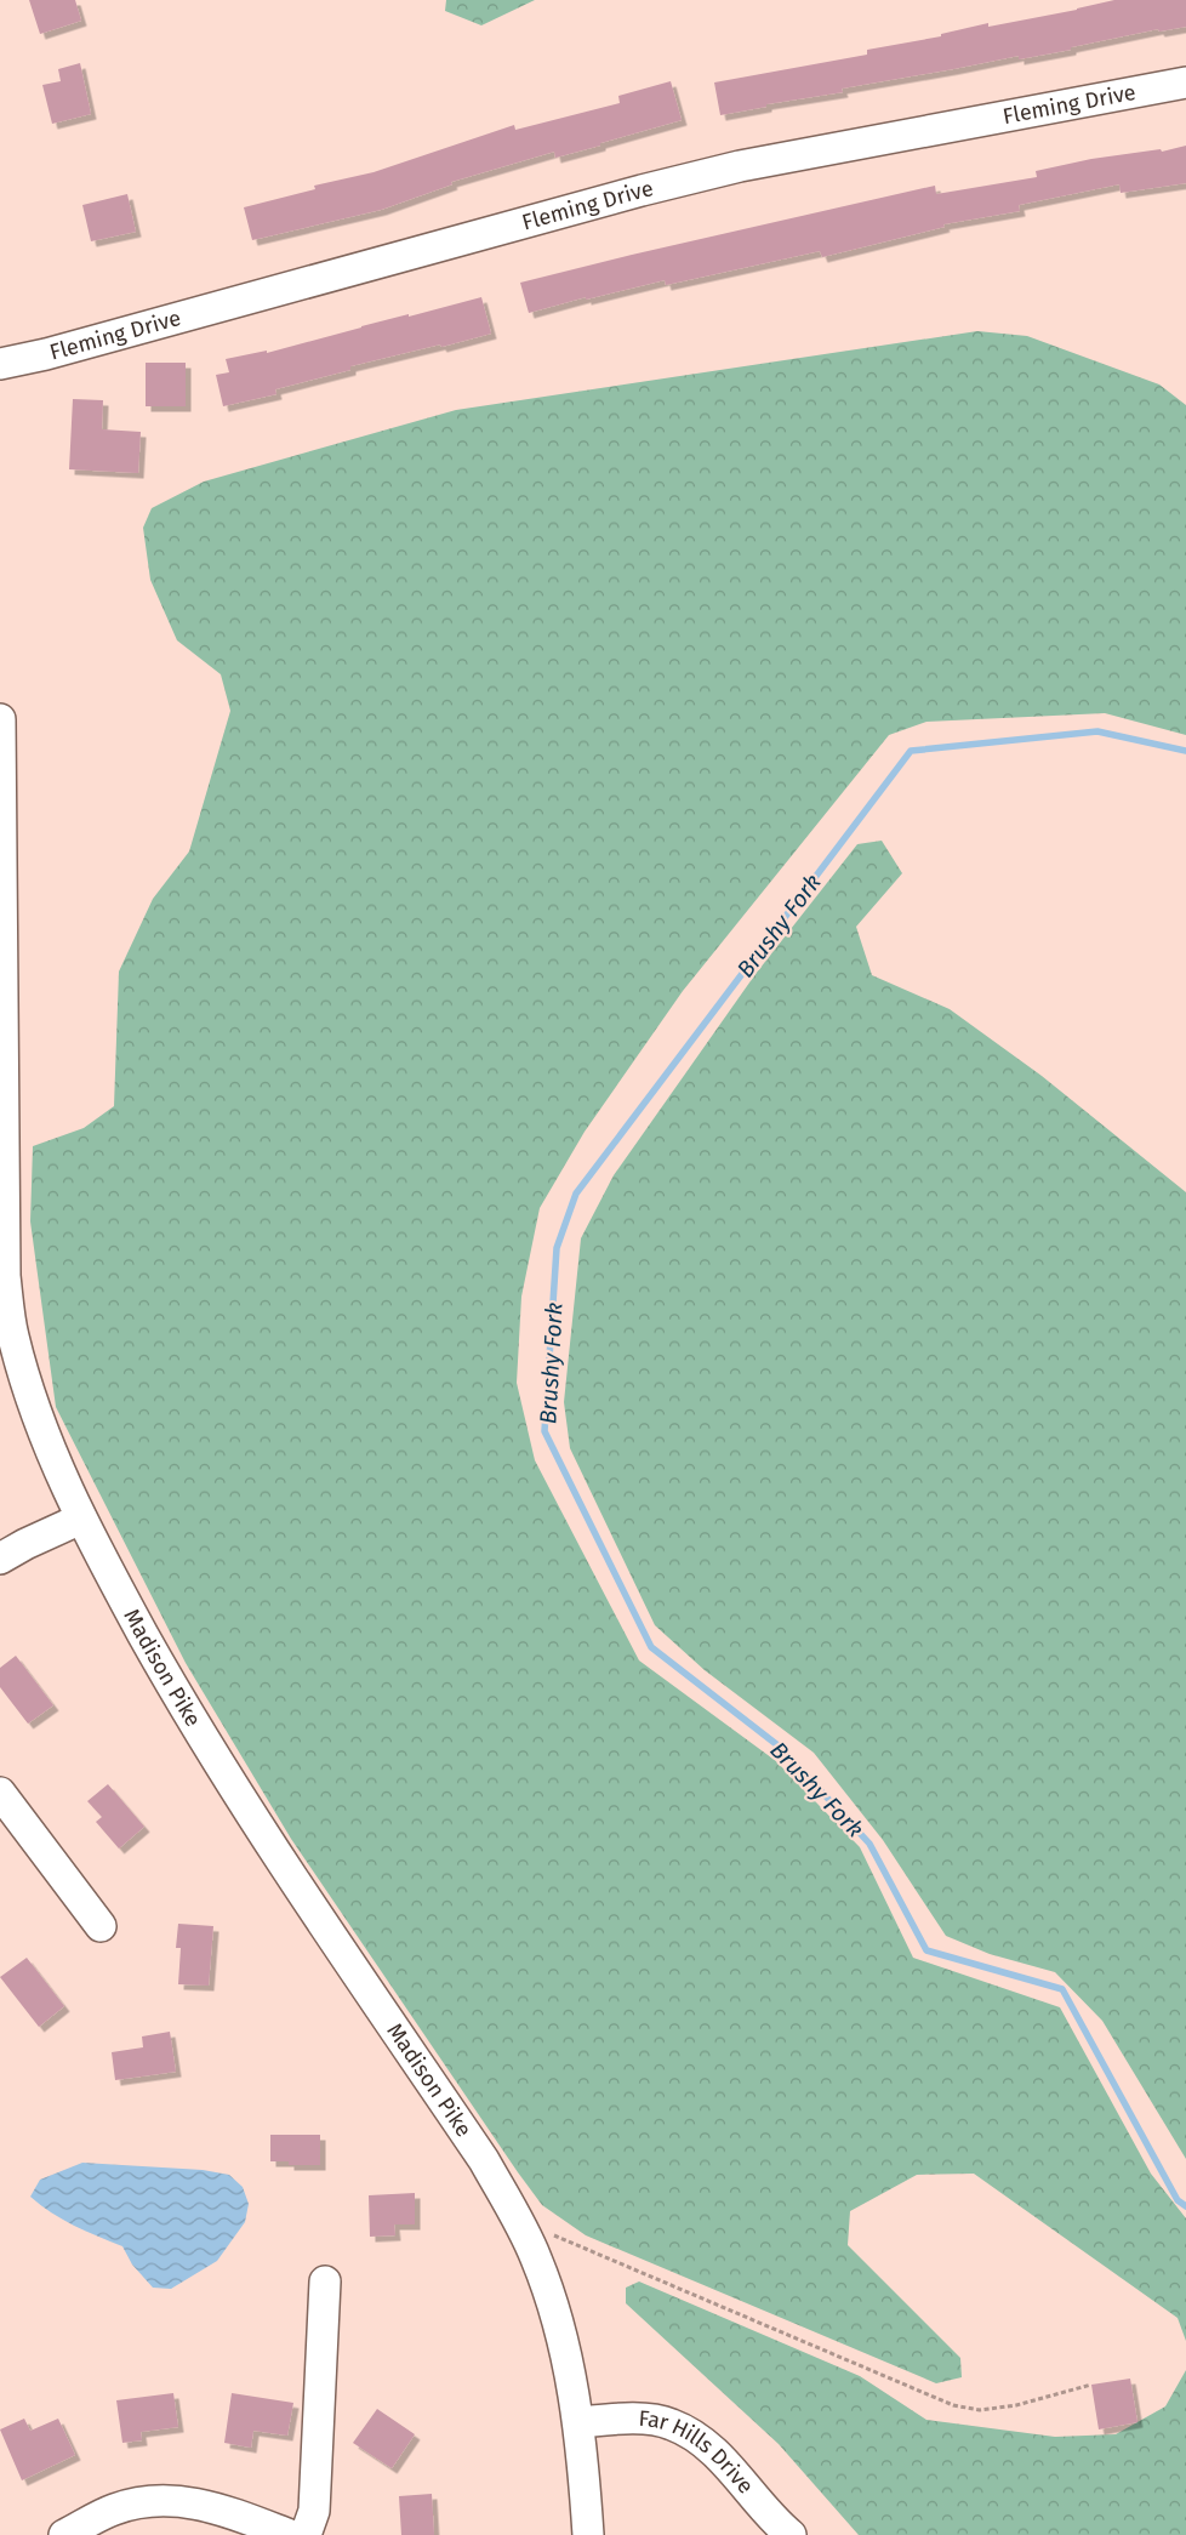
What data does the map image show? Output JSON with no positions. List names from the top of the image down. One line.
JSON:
{"streets":{"street":["Fleming Drive","Madison Pike","Far Hills Drive"]},"crossings":[["Madison Pike","Far Hills Drive"]],"water":["Brushy Fork"]}
